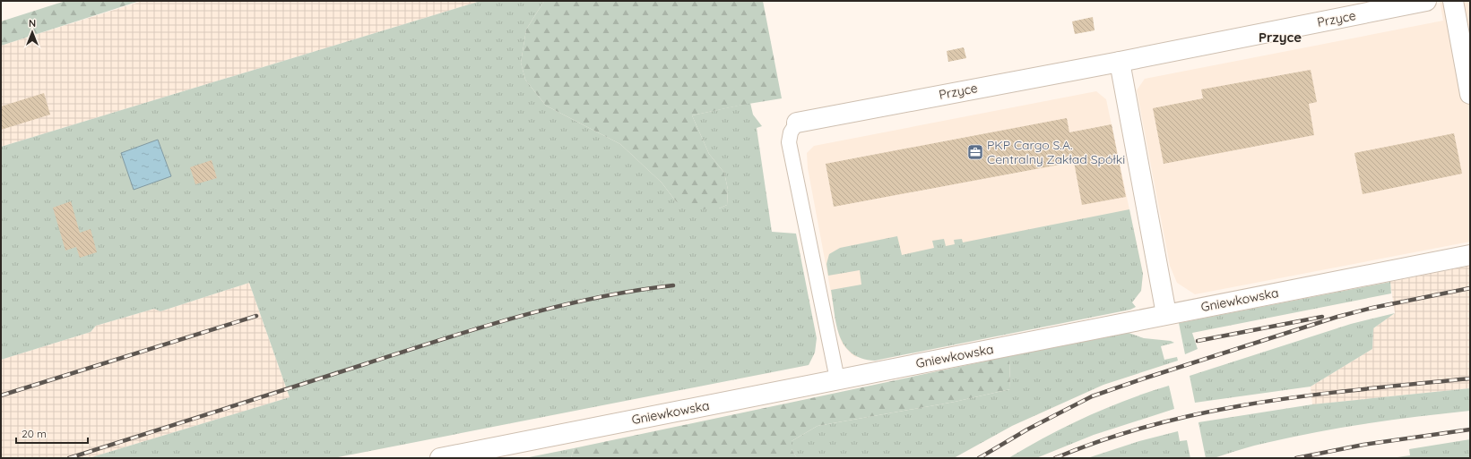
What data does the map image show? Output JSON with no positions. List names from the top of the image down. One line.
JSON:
{"streets":{"street":["Przyce","Gniewkowska"]},"districts":["Przyce"],"places":{"office":["PKP Cargo S.A. Centralny Zakład Spółki"]},"scale_bar":"20 m","north":"top"}
